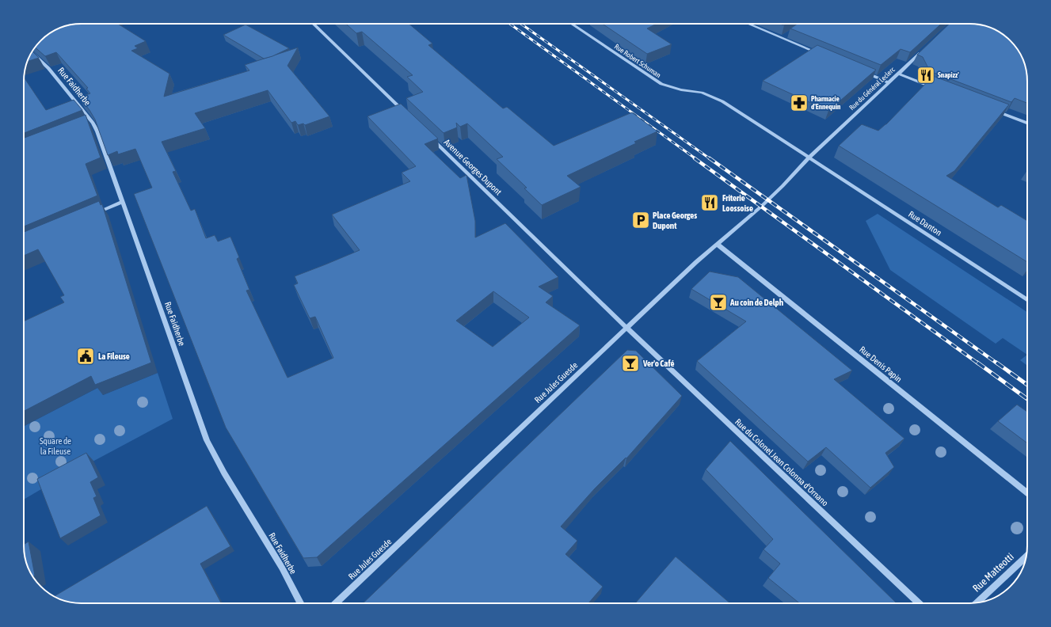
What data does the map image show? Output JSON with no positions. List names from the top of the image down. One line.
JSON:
{"streets":{"street":["Rue Robert Schuman","Rue Faidherbe","Rue du Général Leclerc","Avenue Georges Dupont","Rue Danton","Rue Denis Papin","Rue Jules Guesde","Rue du Colonel Jean Colonna d'Ornano","Rue Matteotti"]},"crossings":[["Rue Robert Schuman","Rue du Général Leclerc"],["Rue Robert Schuman","Rue Danton"],["Rue du Général Leclerc","Rue Danton"],["Rue du Général Leclerc","Rue Jules Guesde"],["Avenue Georges Dupont","Rue Jules Guesde"],["Avenue Georges Dupont","Rue du Colonel Jean Colonna d'Ornano"],["Rue Denis Papin","Rue Jules Guesde"],["Rue Jules Guesde","Rue du Colonel Jean Colonna d'Ornano"]],"parks":["Square de la Fileuse"],"places":{"restaurant":["Snapizz'","Friterie Loossoise"],"pharmacy":["Pharmacie d'Ennequin"],"parking":["Place Georges Dupont"],"bar":["Au coin de Delph","Ver'o Café"],"public building":["La Fileuse"]}}
